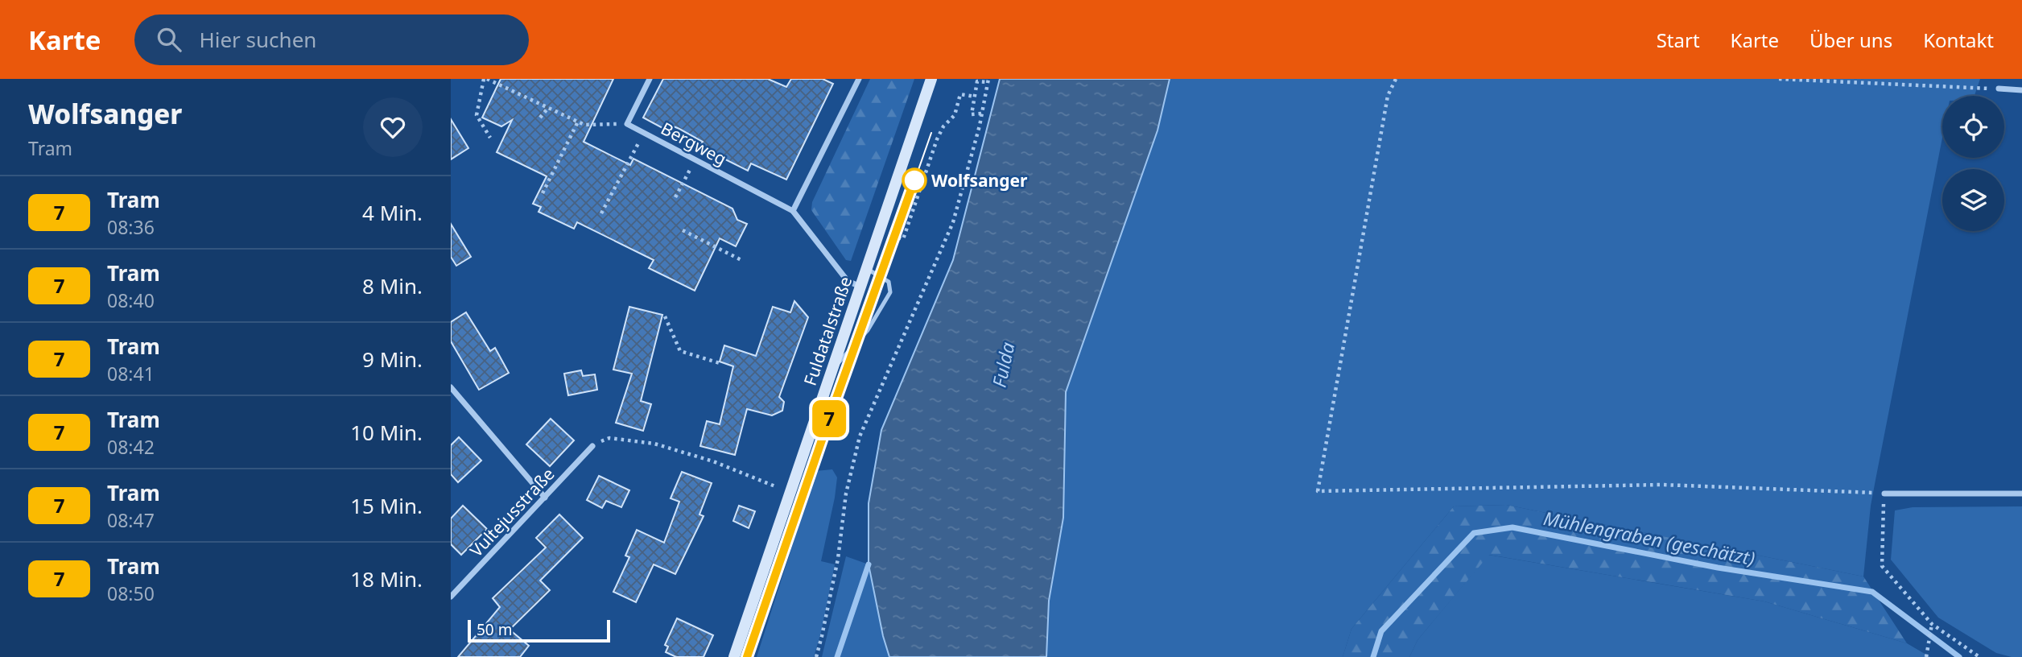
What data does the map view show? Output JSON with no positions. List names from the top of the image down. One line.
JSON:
{"streets":{"main road":["Fuldatalstraße"],"street":["Bergweg","Vultejusstraße"]},"crossings":[["Bergweg","Fuldatalstraße"]],"water":["Fulda","Mühlengraben (geschätzt)"],"places":["Wolfsanger"],"lines":["tram line 7"],"scale_bar":"50 m","page":{"header":"Karte","search":"Hier suchen","nav":["Start","Karte","Über uns","Kontakt"],"heading":["Wolfsanger","Tram"],"on_map":"7","list":[{"mark":"7","name":"Tram","note":"08:36","value":"4 Min."},{"mark":"7","name":"Tram","note":"08:40","value":"8 Min."},{"mark":"7","name":"Tram","note":"08:41","value":"9 Min."},{"mark":"7","name":"Tram","note":"08:42","value":"10 Min."},{"mark":"7","name":"Tram","note":"08:47","value":"15 Min."},{"mark":"7","name":"Tram","note":"08:50","value":"18 Min."}],"scale":"50 m"}}
